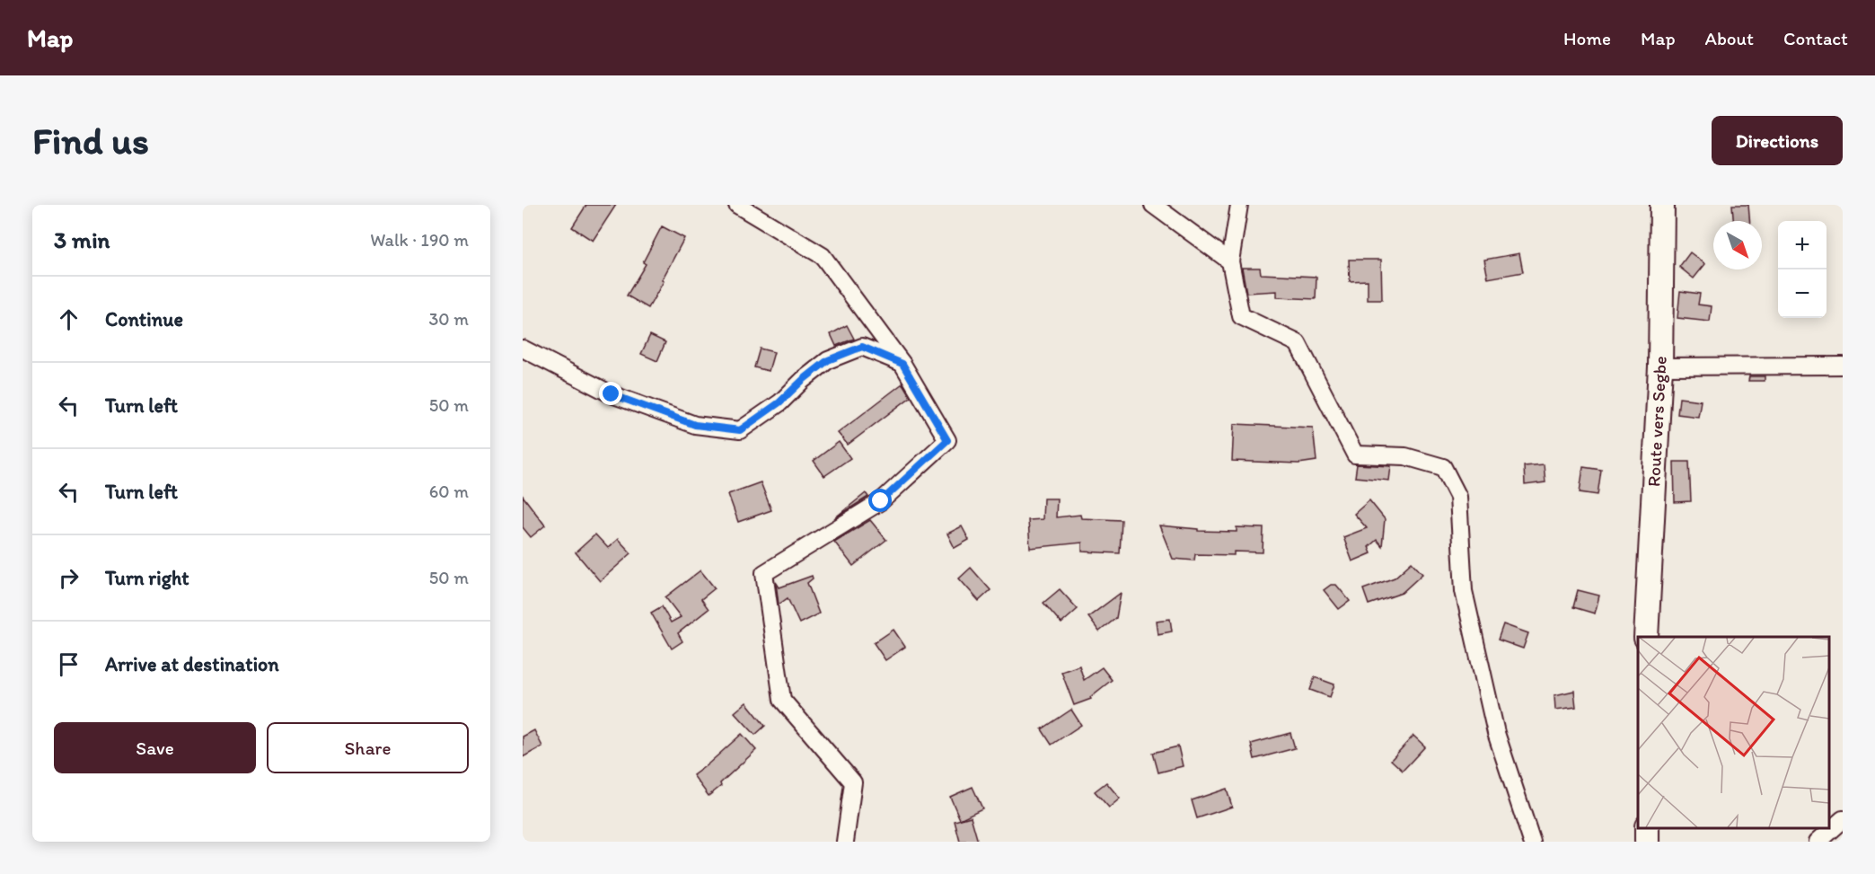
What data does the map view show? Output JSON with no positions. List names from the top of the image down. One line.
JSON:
{"streets":{"main road":["Route vers Segbe"]},"north":"bottom right","page":{"header":"Map","nav":["Home","Map","About","Contact"],"buttons":["Directions",["Save","Share"]],"title":"Find us","heading":["3 min","Walk · 190 m"],"map_buttons":["+","−"],"list":[["Continue","30 m"],["Turn left","50 m"],["Turn left","60 m"],["Turn right","50 m"],"Arrive at destination"]}}
